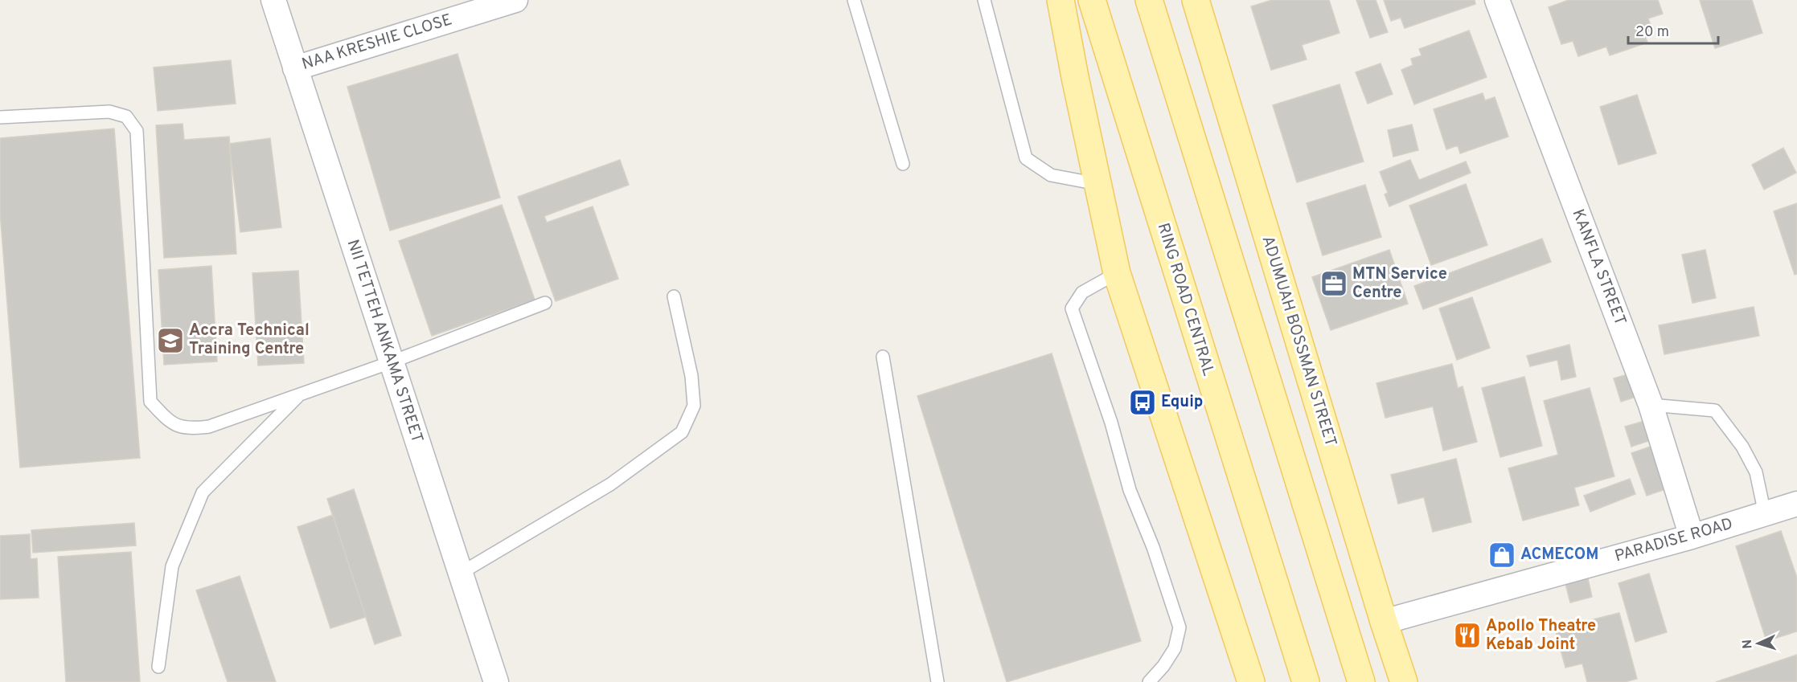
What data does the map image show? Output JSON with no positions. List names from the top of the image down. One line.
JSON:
{"streets":{"main road":["RING ROAD CENTRAL","ADUMUAH BOSSMAN STREET"],"street":["NAA KRESHIE CLOSE","KANFLA STREET","NII TETTEH ANKAMA STREET","PARADISE ROAD"]},"crossings":[["NAA KRESHIE CLOSE","NII TETTEH ANKAMA STREET"],["KANFLA STREET","PARADISE ROAD"],["ADUMUAH BOSSMAN STREET","PARADISE ROAD"]],"places":{"office":["MTN Service Centre"],"school or university":["Accra Technical Training Centre"],"bus stop":["Equip"],"shop":["ACMECOM"],"restaurant":["Apollo Theatre Kebab Joint"]},"scale_bar":"20 m","north":"left"}
